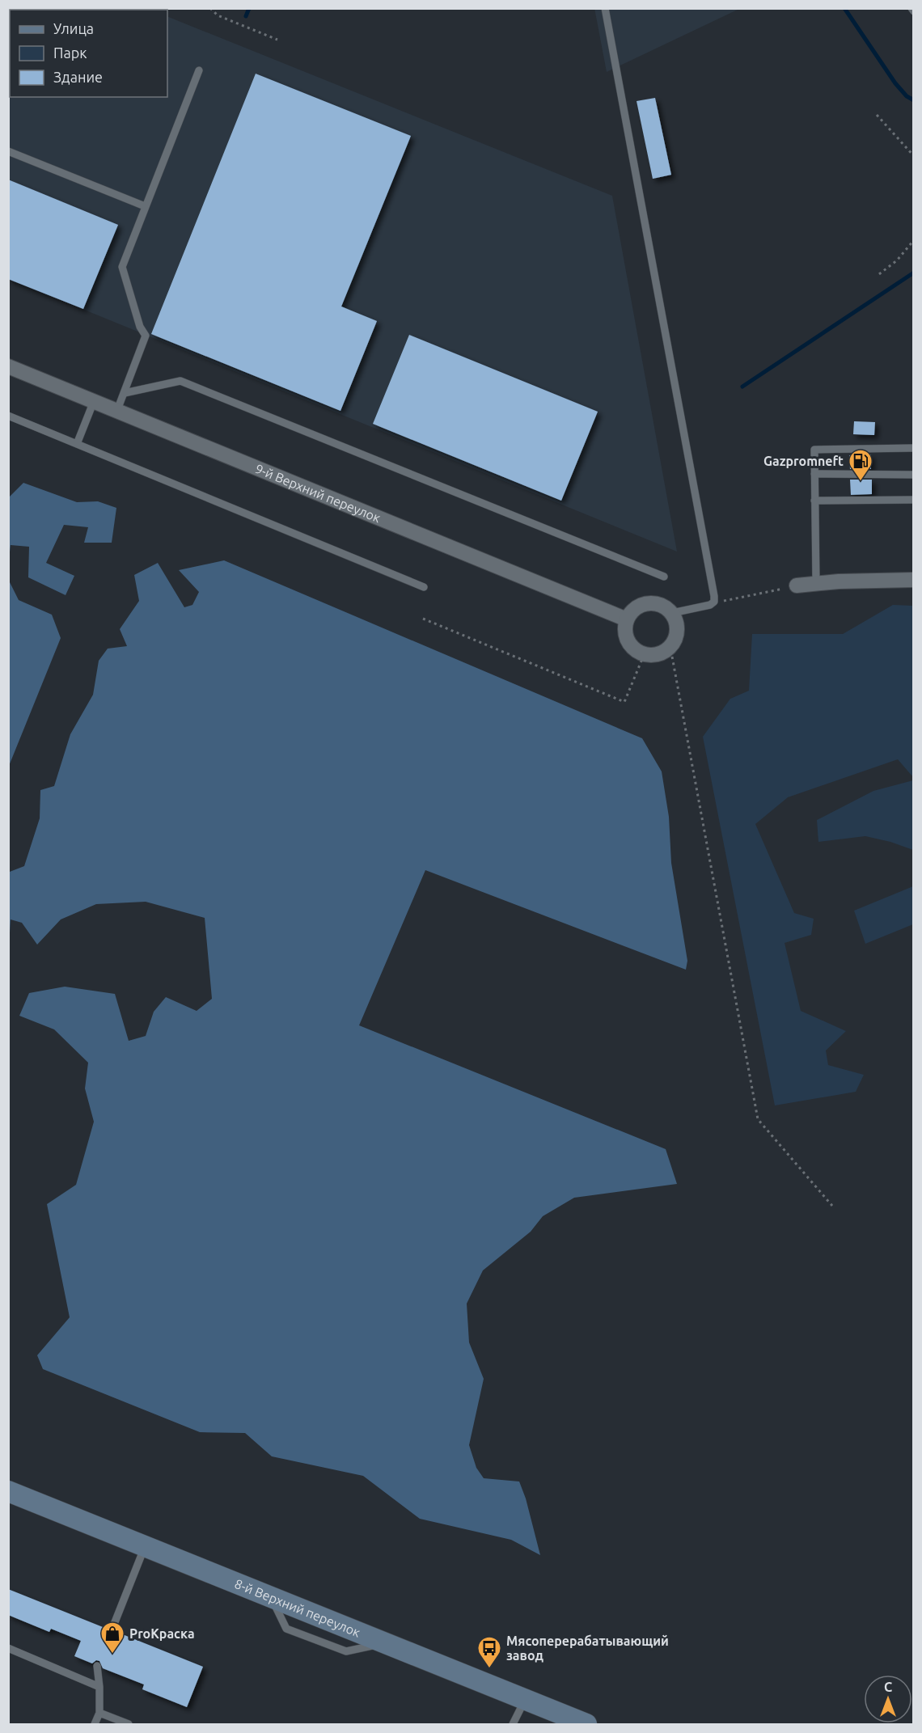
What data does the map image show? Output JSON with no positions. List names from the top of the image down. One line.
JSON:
{"streets":{"street":["9-й Верхний переулок","8-й Верхний переулок"]},"places":{"fuel station":["Gazpromneft"],"shop":["ProКраска"],"bus stop":["Мясоперерабатывающий завод"]},"legend":["Улица","Парк","Здание"],"north":"top"}
